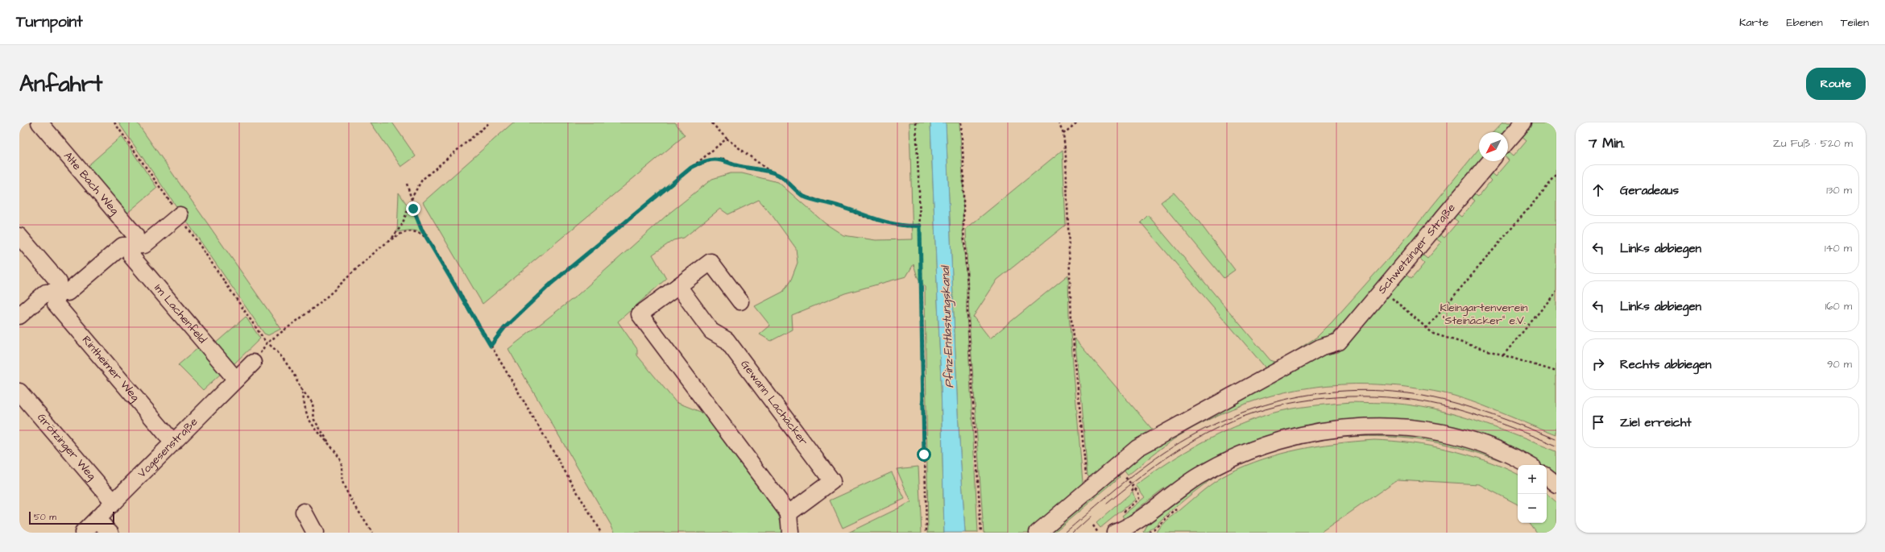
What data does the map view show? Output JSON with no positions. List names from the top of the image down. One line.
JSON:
{"streets":{"street":["Alte Bach Weg","Schwetzinger Straße","Im Lachenfeld","Rintheimer Weg","Gewann Lachäcker","Grötzinger Weg","Vogesenstraße"]},"crossings":[["Alte Bach Weg","Im Lachenfeld"],["Im Lachenfeld","Vogesenstraße"],["Rintheimer Weg","Vogesenstraße"],["Grötzinger Weg","Vogesenstraße"]],"water":["Pfinz-Entlastungskanal"],"parks":["Kleingartenverein \"Steinäcker\" e.V."],"scale_bar":"50 m","north":"bottom left","page":{"header":"Turnpoint","nav":["Karte","Ebenen","Teilen"],"buttons":"Route","title":"Anfahrt","heading":["7 Min.","Zu Fuß · 520 m"],"list":[["Geradeaus","130 m"],["Links abbiegen","140 m"],["Links abbiegen","160 m"],["Rechts abbiegen","90 m"],"Ziel erreicht"],"map_buttons":["+","−"],"scale":"50 m"}}
